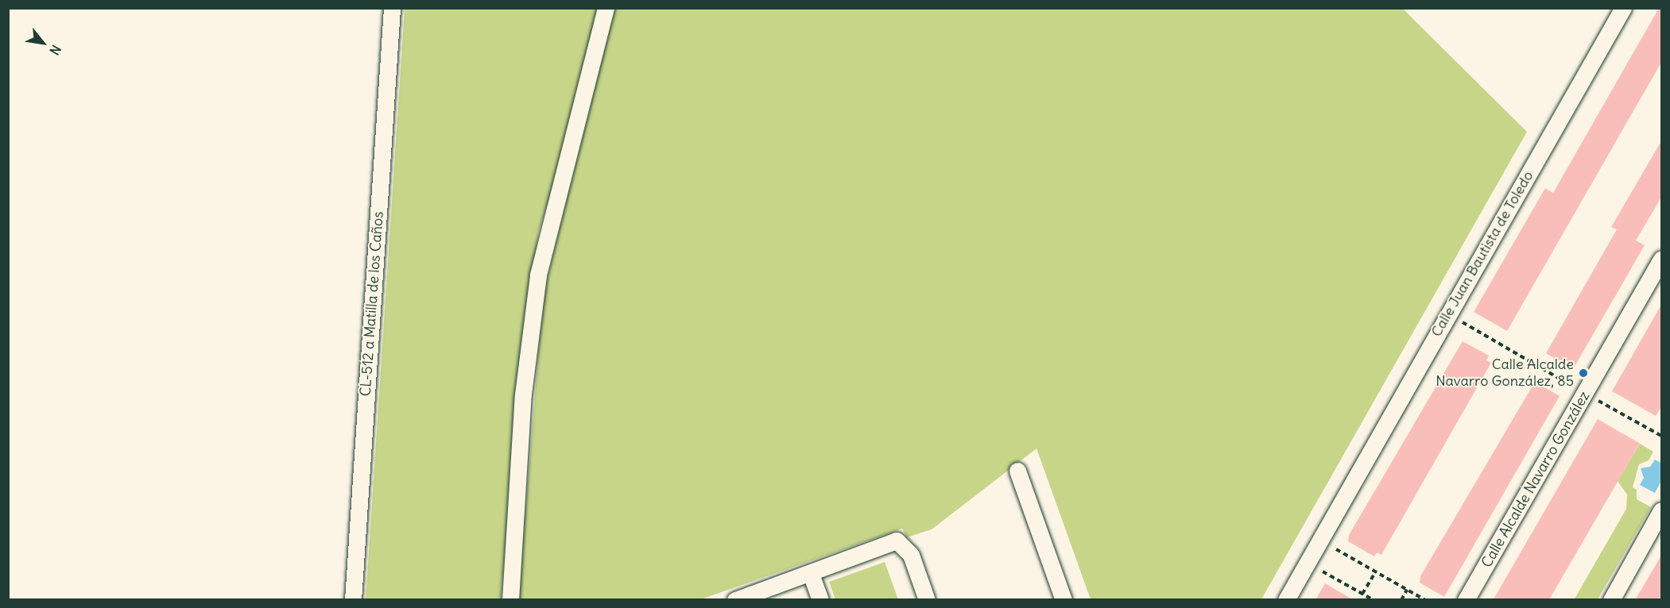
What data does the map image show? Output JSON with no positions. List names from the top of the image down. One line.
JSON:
{"streets":{"street":["Calle Juan Bautista de Toledo","CL-512 a Matilla de los Caños","Calle Alcalde Navarro González"]},"places":["Calle Alcalde Navarro González, 85"],"north":"bottom right"}
